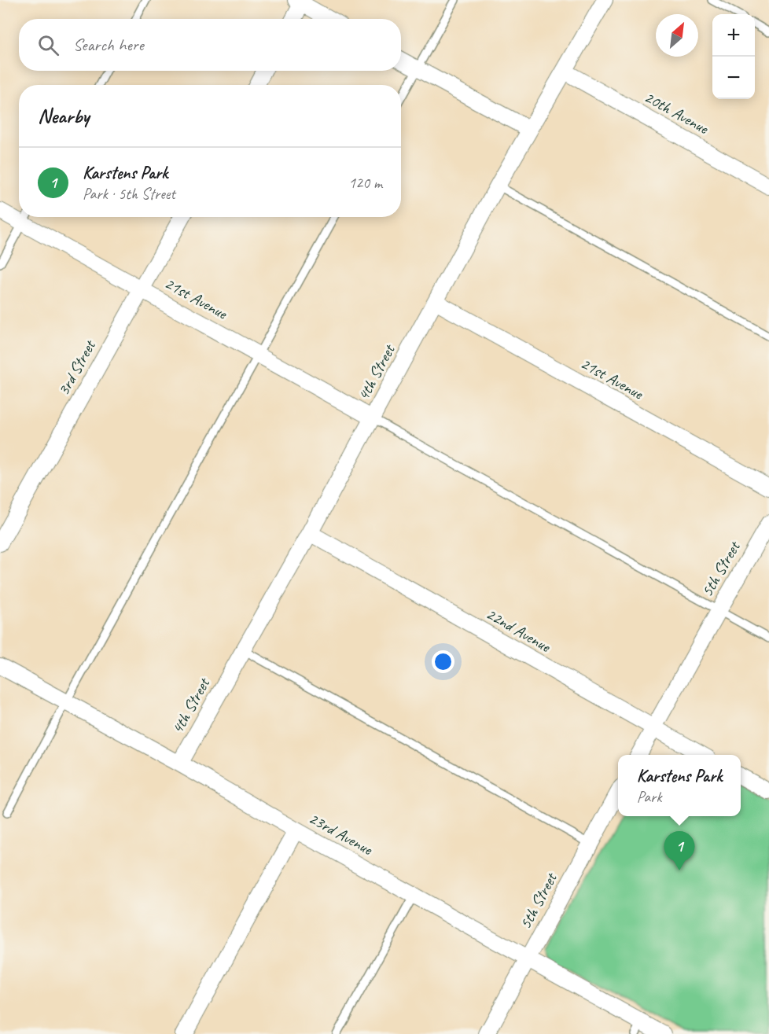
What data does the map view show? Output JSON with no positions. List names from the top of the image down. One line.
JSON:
{"streets":{"street":["20th Avenue","21st Avenue","3rd Street","4th Street","5th Street","22nd Avenue","23rd Avenue"]},"crossings":[["20th Avenue","4th Street"],["21st Avenue","3rd Street"],["21st Avenue","4th Street"],["4th Street","22nd Avenue"],["4th Street","23rd Avenue"],["5th Street","22nd Avenue"],["5th Street","23rd Avenue"]],"north":"top right","page":{"map_buttons":["+","−"],"search":"Search here","heading":"Nearby","list":[{"mark":"1","name":"Karstens Park","note":"Park · 5th Street","value":"120 m"}],"popup":["Karstens Park","Park"],"pins":"1"}}
